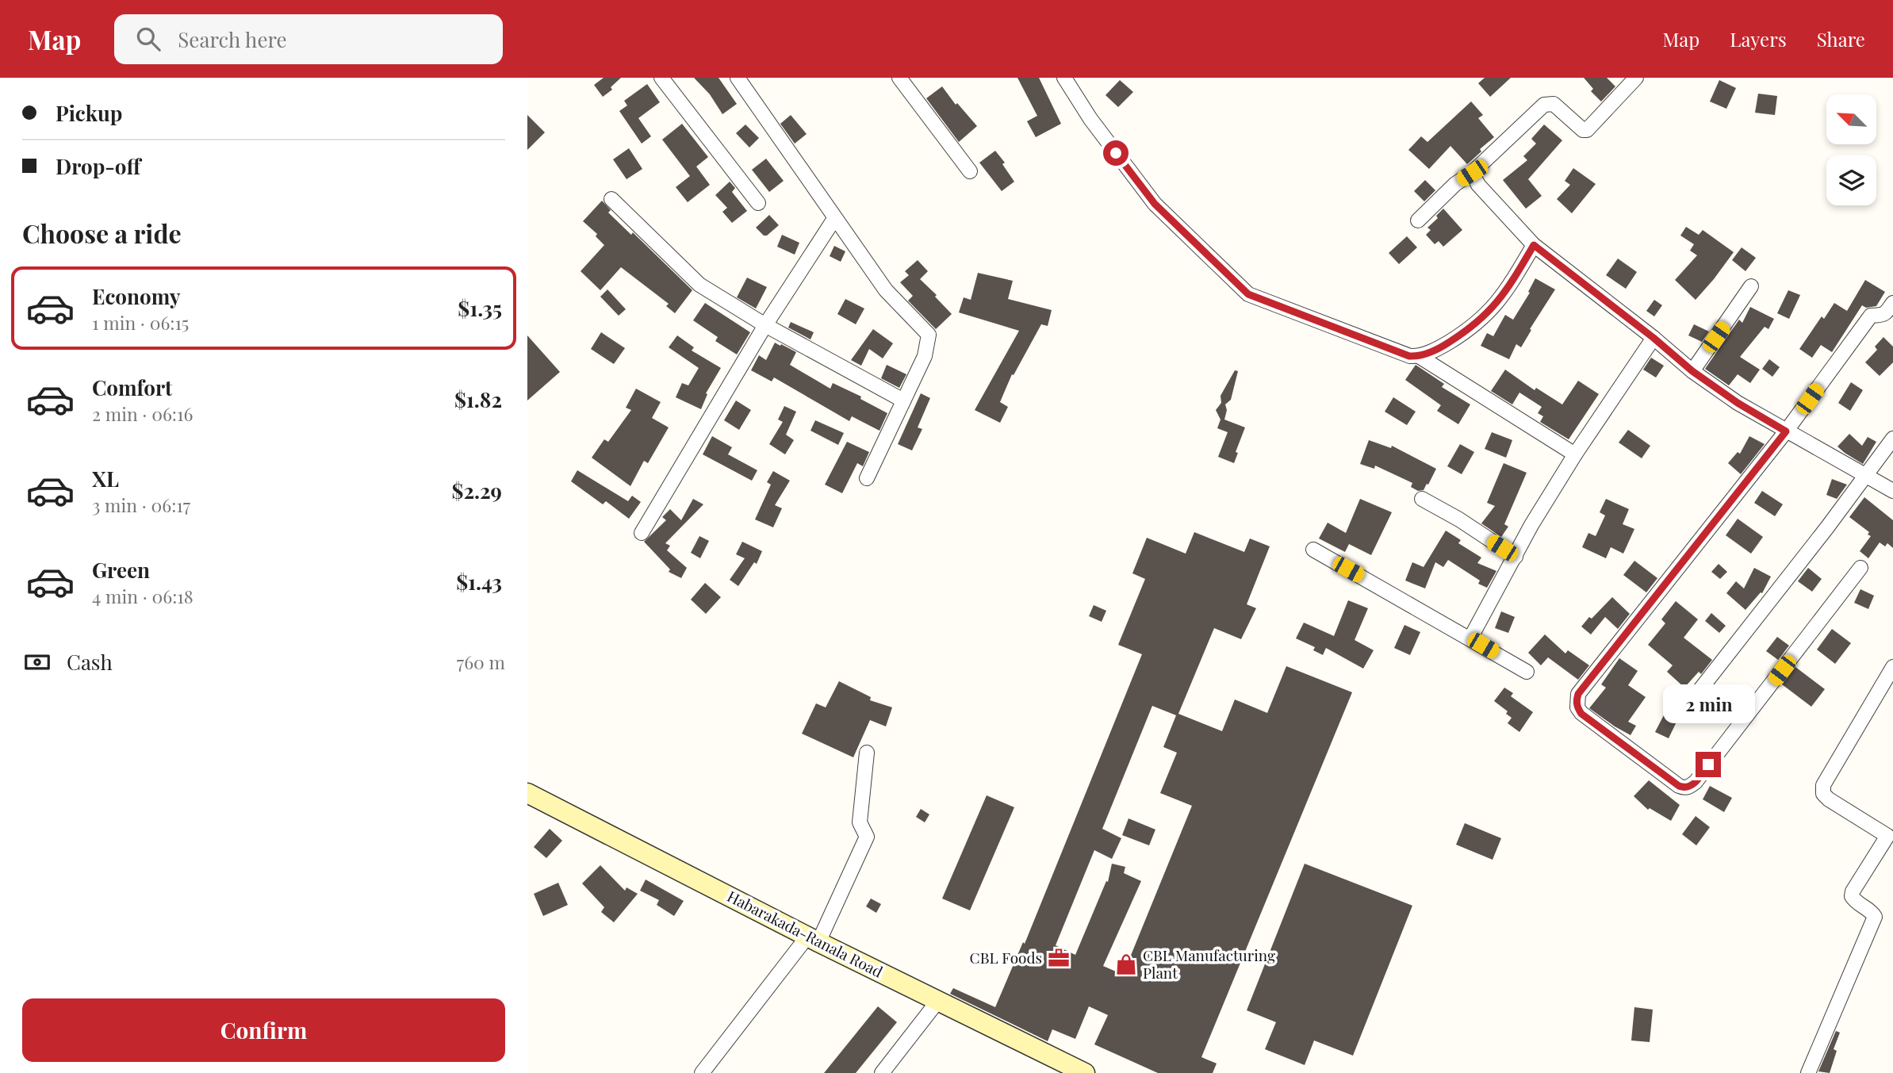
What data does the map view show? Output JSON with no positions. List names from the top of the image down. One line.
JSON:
{"streets":{"main road":["Habarakada-Ranala Road"]},"places":{"office":["CBL Foods"],"shop":["CBL Manufacturing Plant"]},"north":"top left","page":{"header":"Map","search":"Search here","nav":["Map","Layers","Share"],"banner":["Pickup","Drop-off"],"heading":"Choose a ride","list":[{"name":"Economy","note":"1 min · 06:15","value":"$1.35"},{"name":"Comfort","note":"2 min · 06:16","value":"$1.82"},{"name":"XL","note":"3 min · 06:17","value":"$2.29"},{"name":"Green","note":"4 min · 06:18","value":"$1.43"}],"pay":["Cash","760 m"],"bubble":"2 min","buttons":"Confirm"}}
